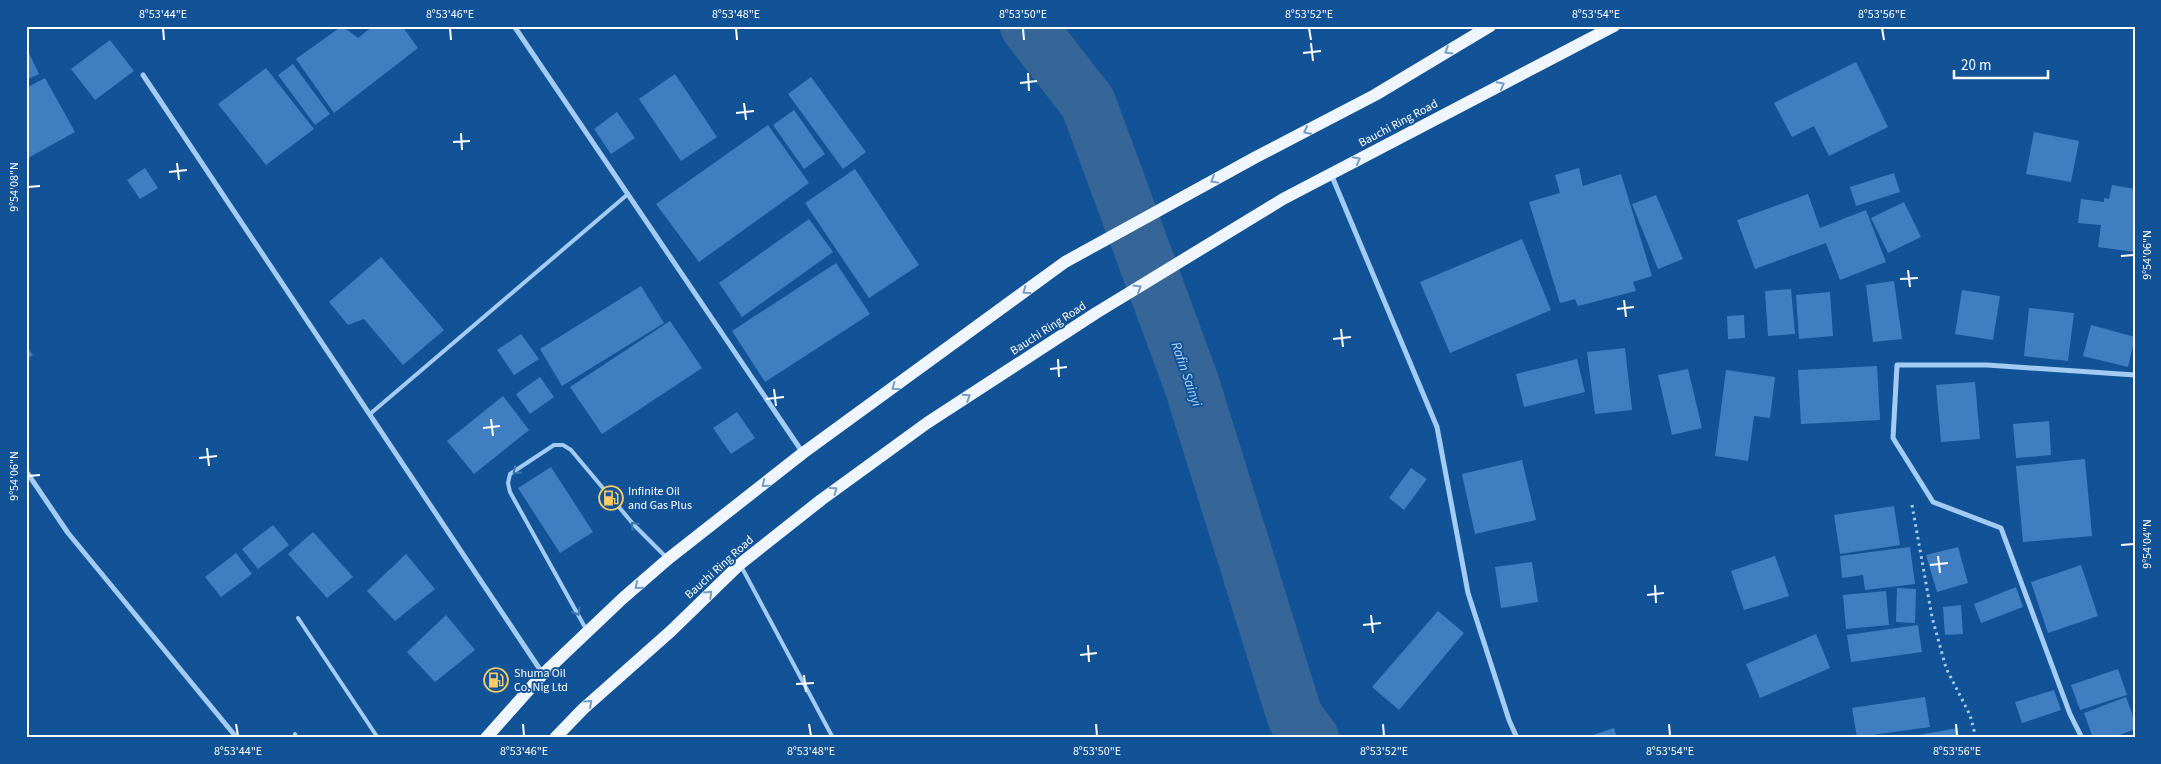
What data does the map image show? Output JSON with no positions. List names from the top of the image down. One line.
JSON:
{"streets":{"main road":["Bauchi Ring Road"]},"water":["Rafin Sainyi"],"places":{"fuel station":["Infinite Oil and Gas Plus","Shuma Oil Co. Nig Ltd"]},"scale_bar":"20 m","coordinates":["8°53'44\"E","8°53'46\"E","8°53'48\"E","8°53'50\"E","8°53'52\"E","8°53'54\"E","8°53'56\"E","9°54'08\"N","9°54'06\"N","9°54'04\"N"]}
